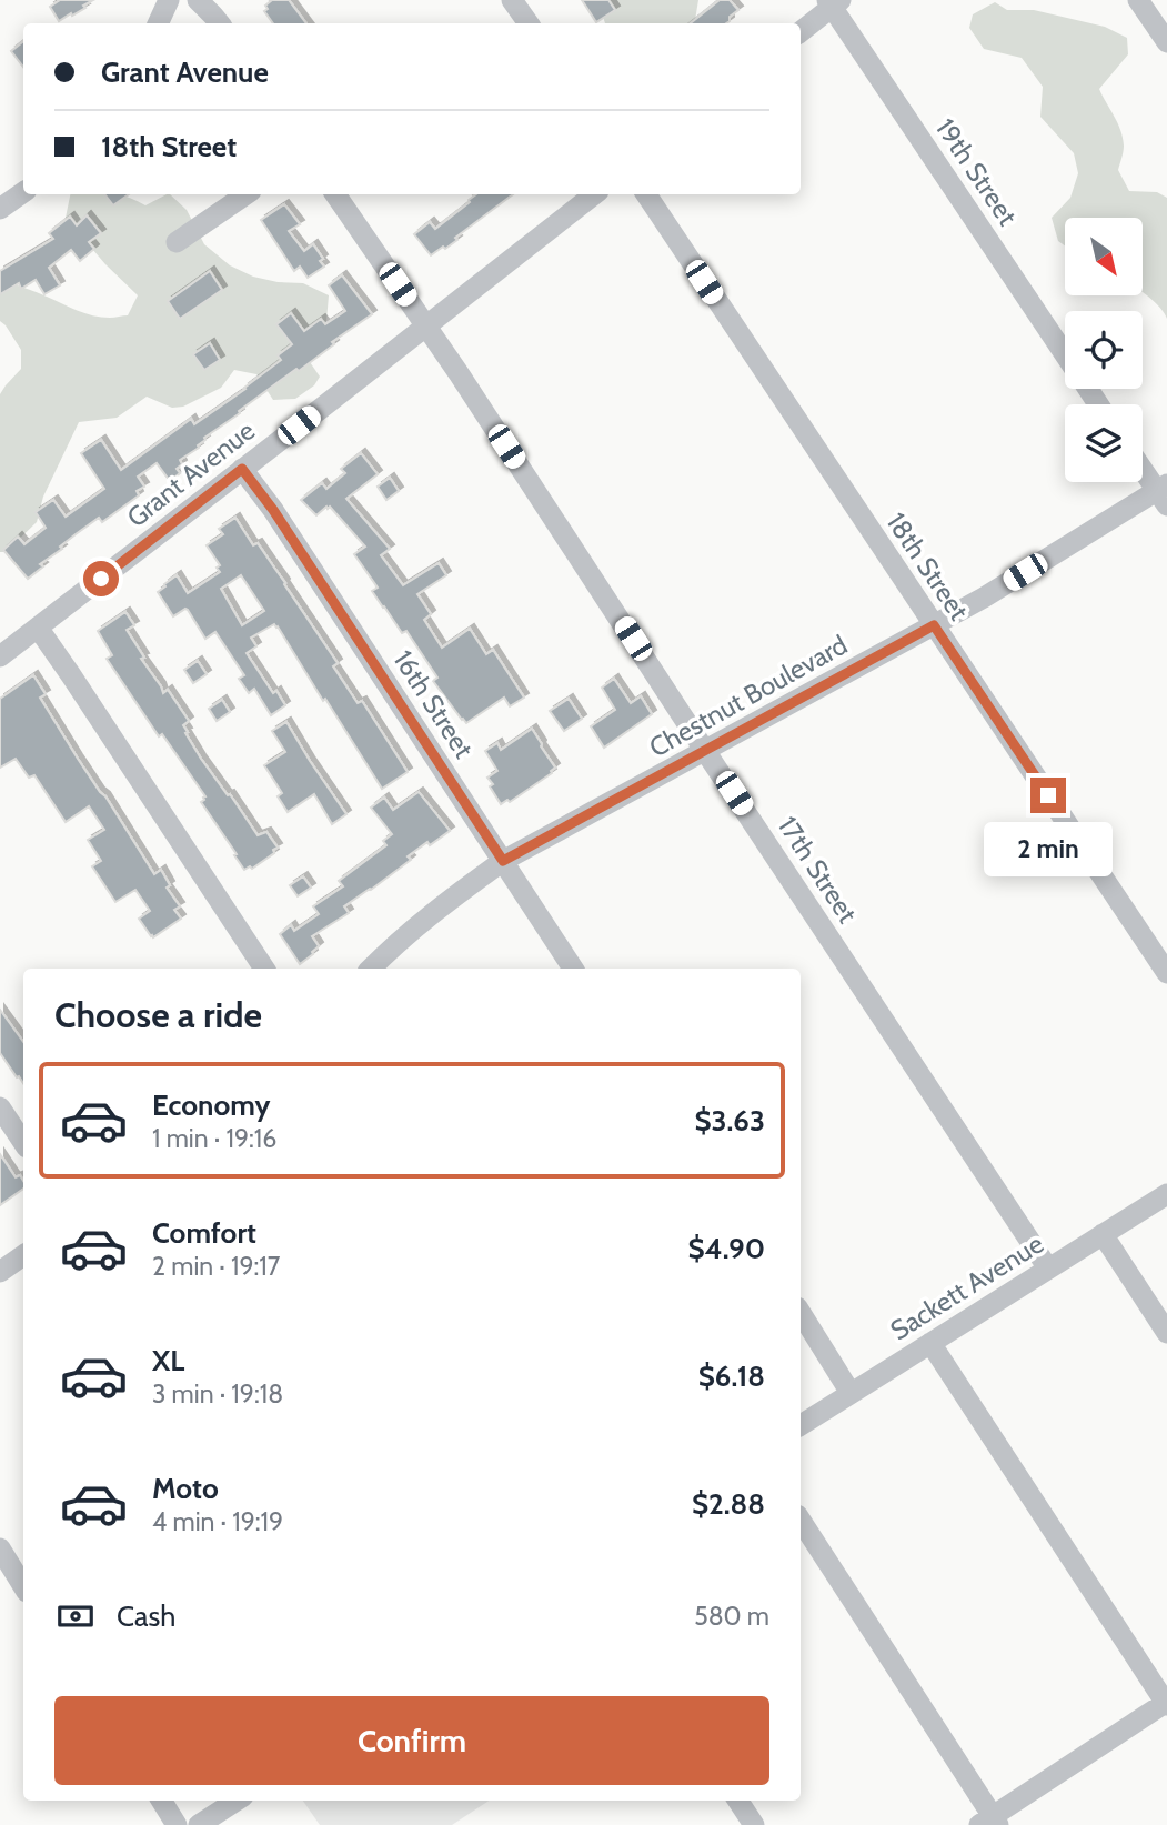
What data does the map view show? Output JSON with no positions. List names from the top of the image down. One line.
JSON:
{"streets":{"street":["19th Street","Grant Avenue","18th Street","Chestnut Boulevard","16th Street","17th Street","Sackett Avenue"]},"crossings":[["Grant Avenue","16th Street"],["Grant Avenue","17th Street"],["18th Street","Chestnut Boulevard"],["Chestnut Boulevard","16th Street"],["Chestnut Boulevard","17th Street"],["17th Street","Sackett Avenue"]],"north":"bottom right","page":{"banner":["Grant Avenue","18th Street"],"bubble":"2 min","heading":"Choose a ride","list":[{"name":"Economy","note":"1 min · 19:16","value":"$3.63"},{"name":"Comfort","note":"2 min · 19:17","value":"$4.90"},{"name":"XL","note":"3 min · 19:18","value":"$6.18"},{"name":"Moto","note":"4 min · 19:19","value":"$2.88"}],"pay":["Cash","580 m"],"buttons":"Confirm"}}
